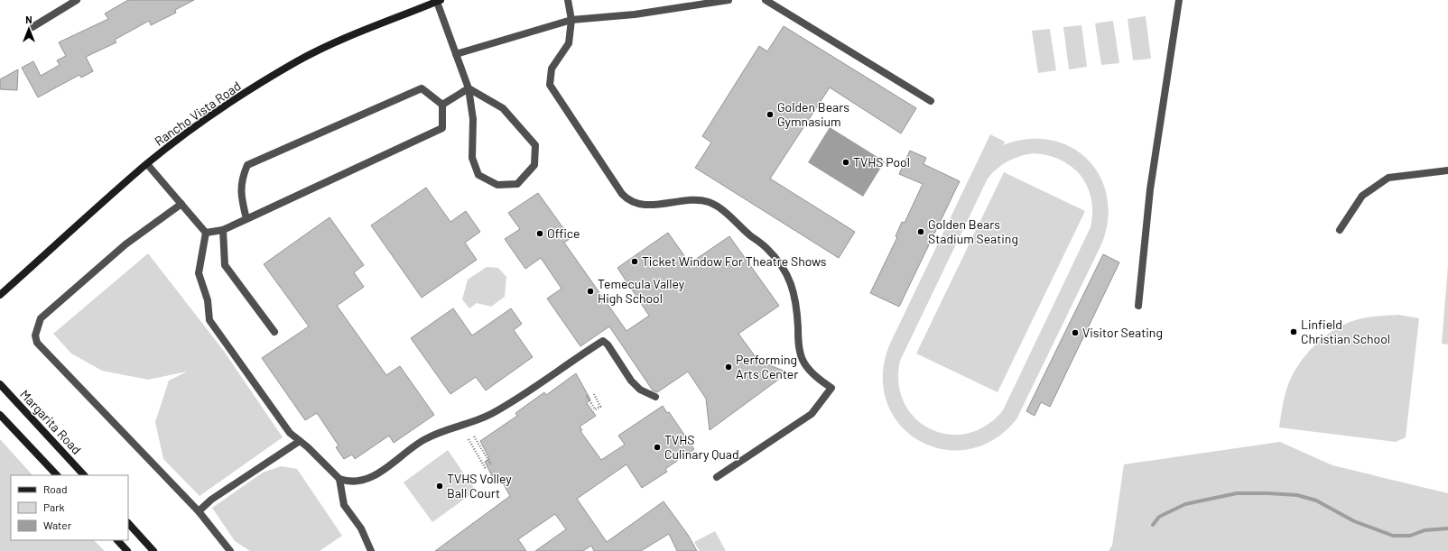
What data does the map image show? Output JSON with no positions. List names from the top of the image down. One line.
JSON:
{"streets":{"main road":["Rancho Vista Road","Margarita Road"]},"places":["Golden Bears Gymnasium","TVHS Pool","Golden Bears Stadium Seating","Office","Ticket Window For Theatre Shows","Temecula Valley High School","Linfield Christian School","Visitor Seating","Performing Arts Center","TVHS Culinary Quad","TVHS Volley Ball Court"],"legend":["Road","Park","Water"],"north":"top"}
